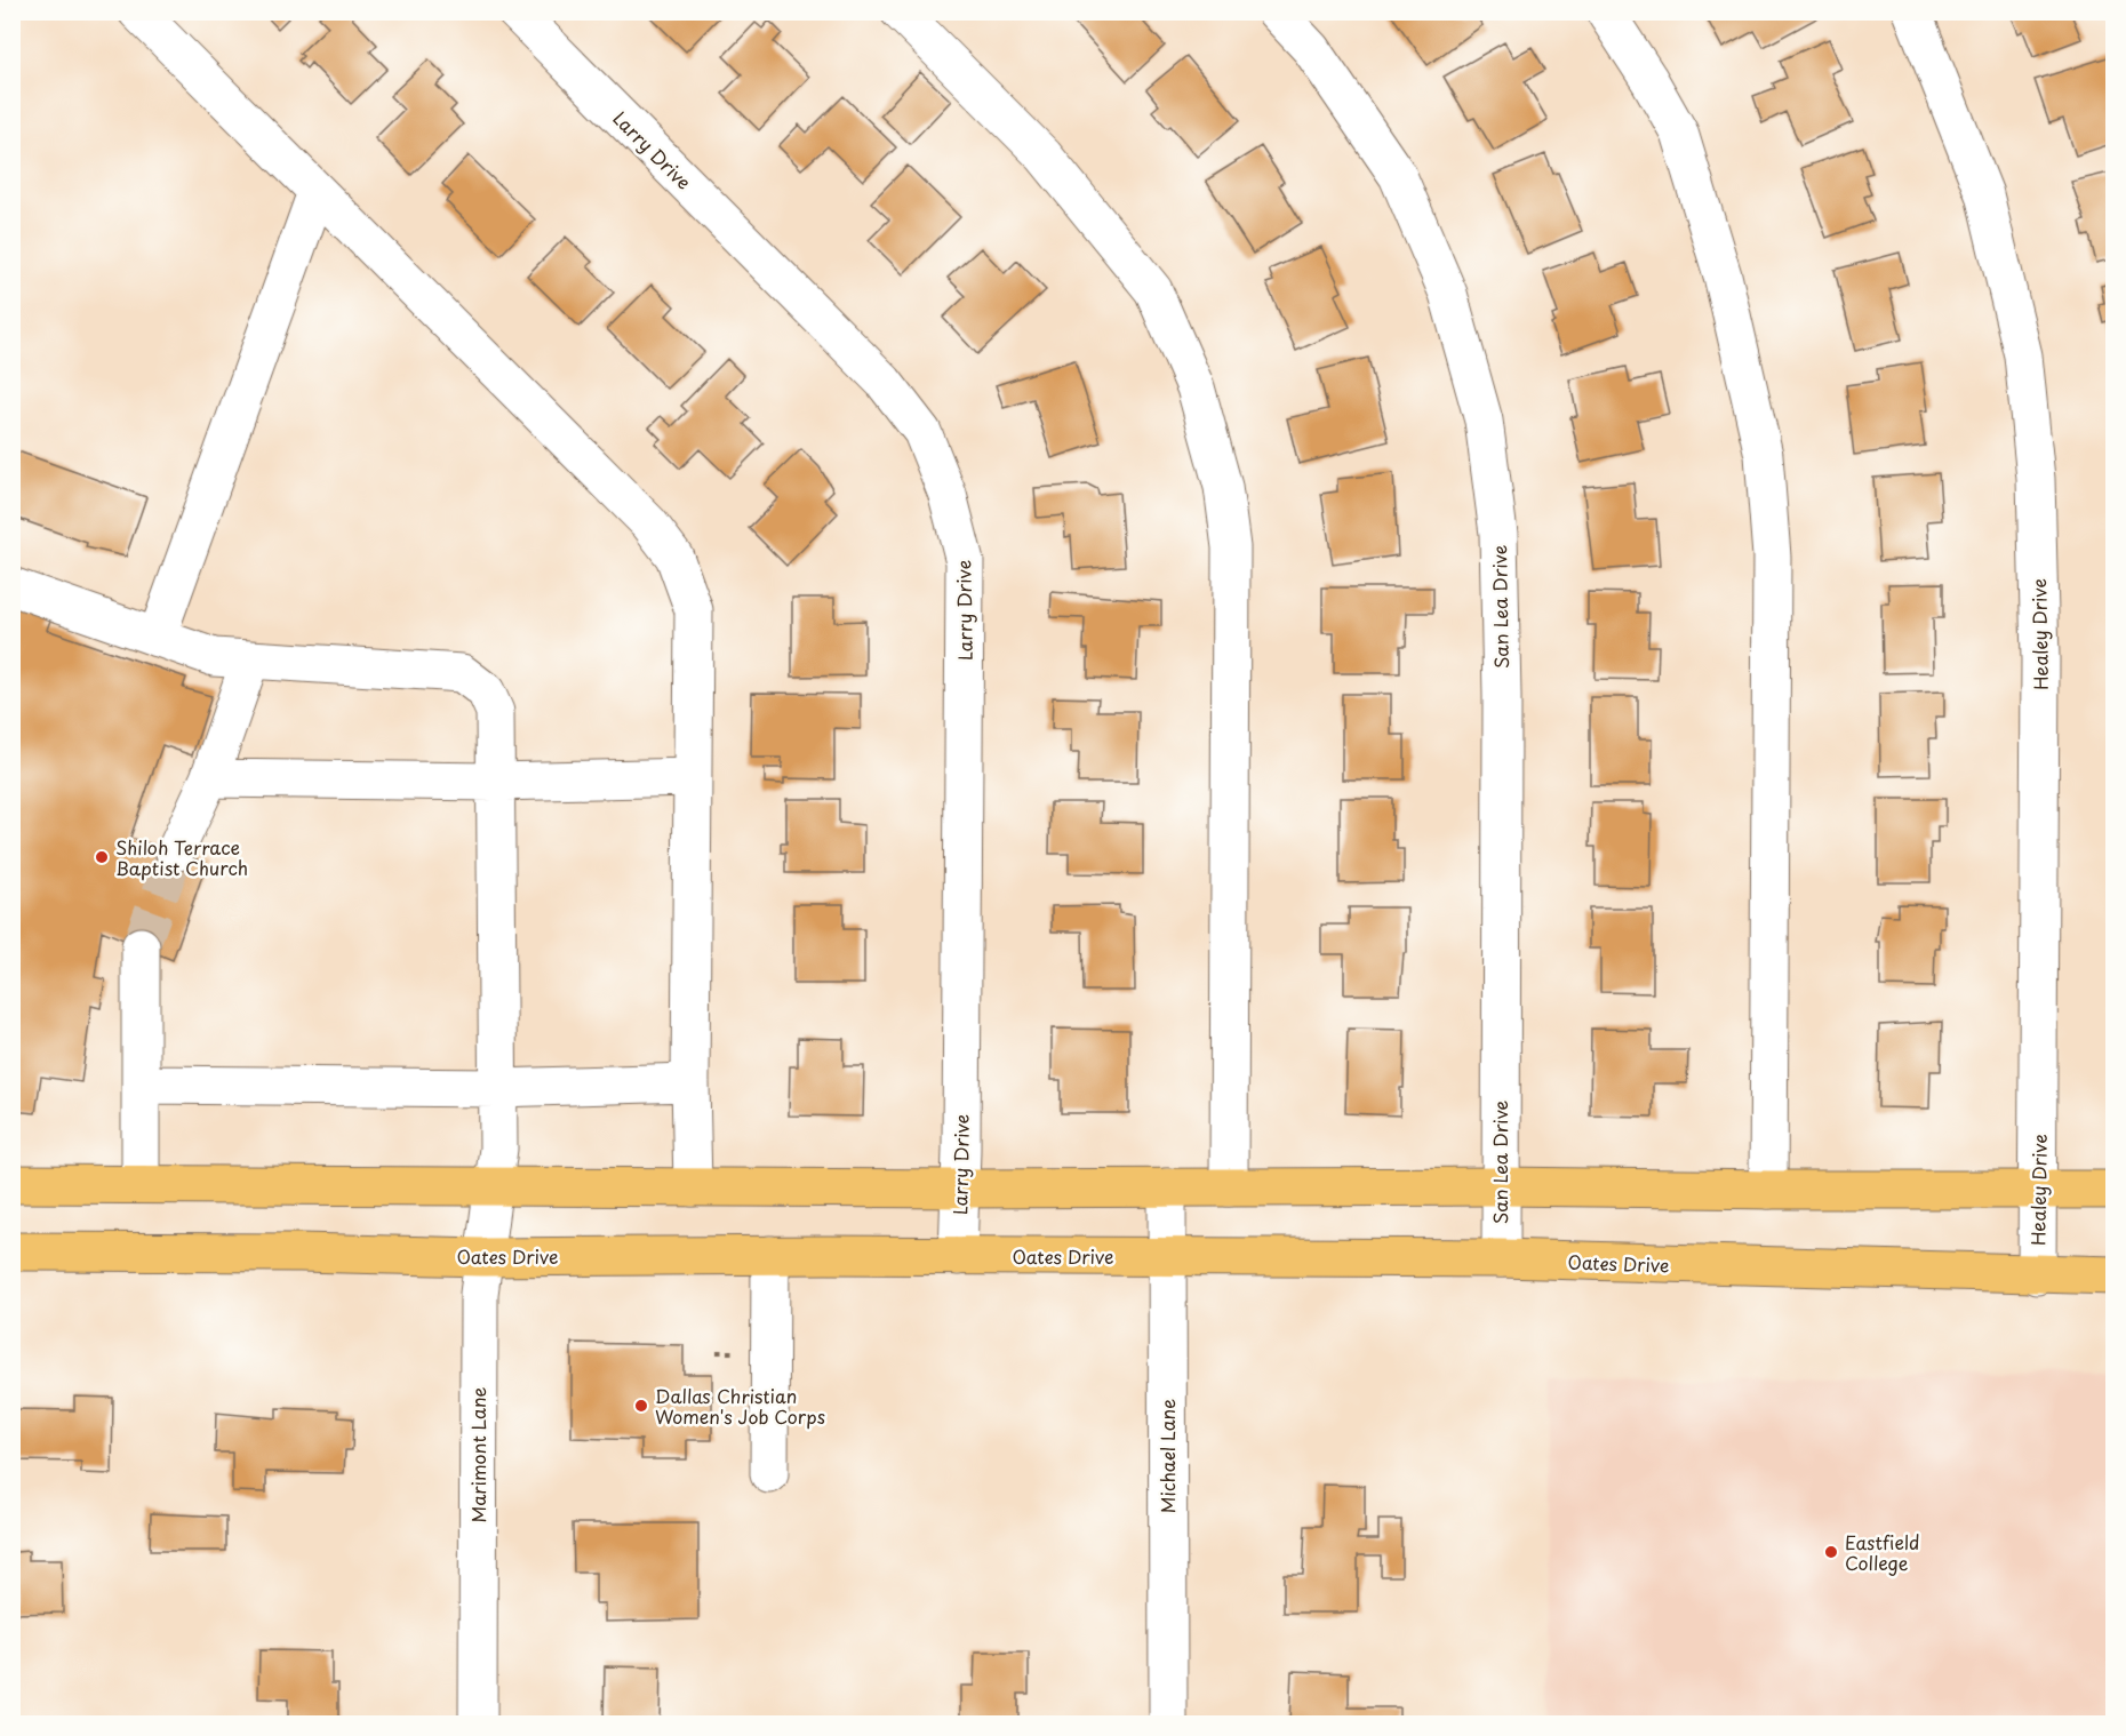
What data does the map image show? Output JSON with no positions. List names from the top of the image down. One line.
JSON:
{"streets":{"main road":["Oates Drive"],"street":["Larry Drive","San Lea Drive","Healey Drive","Marimont Lane","Michael Lane"]},"crossings":[["Larry Drive","Oates Drive"],["San Lea Drive","Oates Drive"],["Healey Drive","Oates Drive"],["Oates Drive","Marimont Lane"],["Oates Drive","Michael Lane"]],"places":["Shiloh Terrace Baptist Church","Dallas Christian Women's Job Corps","Eastfield College"]}
